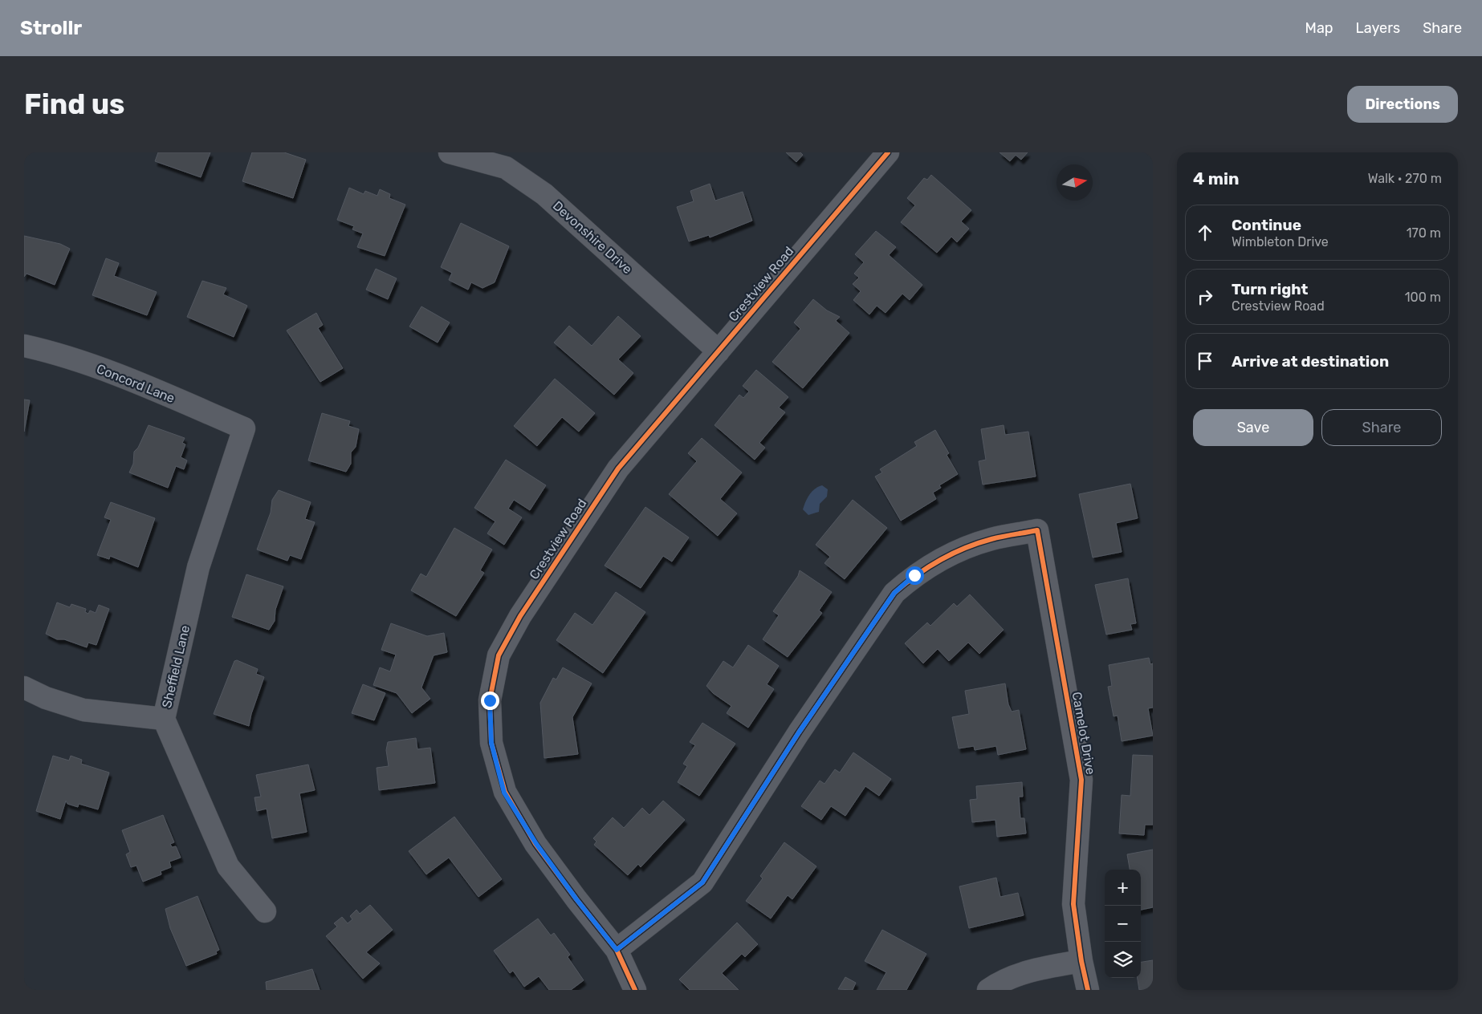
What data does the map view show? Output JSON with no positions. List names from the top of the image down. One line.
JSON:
{"streets":{"street":["Devonshire Drive","Crestview Road","Concord Lane","Sheffield Lane","Camelot Drive"]},"crossings":[["Devonshire Drive","Crestview Road"],["Crestview Road","Camelot Drive"],["Concord Lane","Sheffield Lane"]],"north":"right","page":{"header":"Strollr","nav":["Map","Layers","Share"],"buttons":["Directions",["Save","Share"]],"title":"Find us","heading":["4 min","Walk · 270 m"],"list":[["Continue","Wimbleton Drive","170 m"],["Turn right","Crestview Road","100 m"],"Arrive at destination"],"map_buttons":["+","−"]}}
